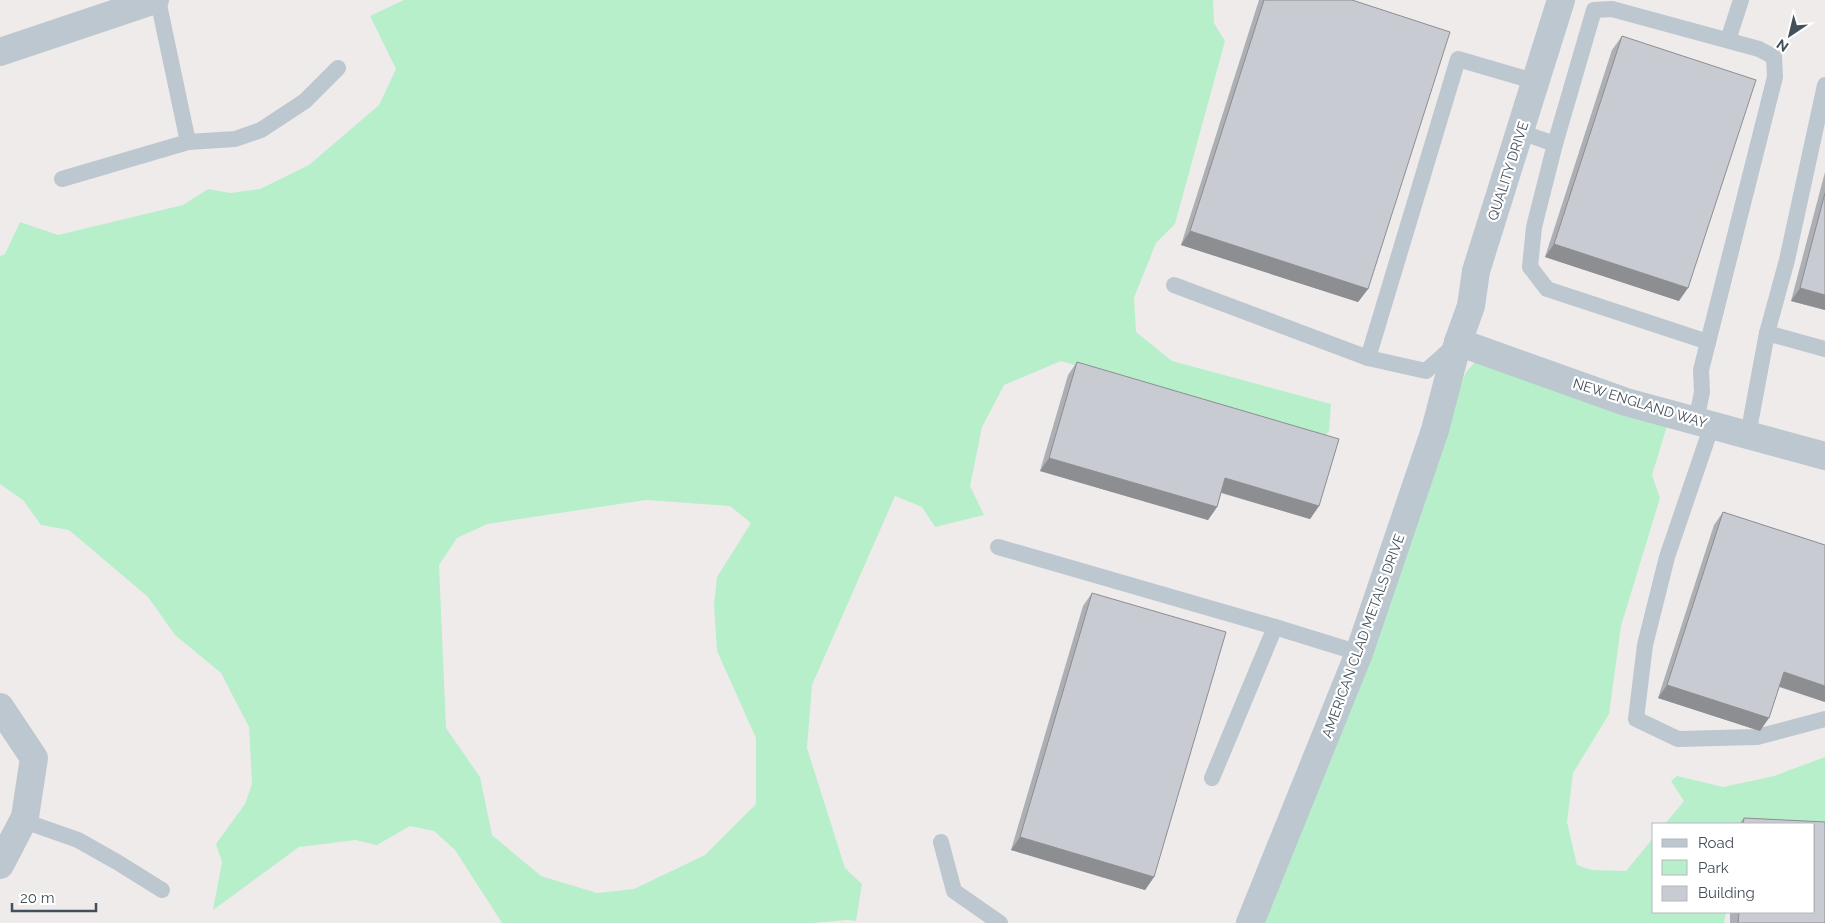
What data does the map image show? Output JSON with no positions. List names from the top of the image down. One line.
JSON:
{"streets":{"street":["QUALITY DRIVE","NEW ENGLAND WAY","AMERICAN CLAD METALS DRIVE"]},"crossings":[["QUALITY DRIVE","NEW ENGLAND WAY"],["QUALITY DRIVE","AMERICAN CLAD METALS DRIVE"],["NEW ENGLAND WAY","AMERICAN CLAD METALS DRIVE"]],"legend":["Road","Park","Building"],"scale_bar":"20 m","north":"bottom left"}
